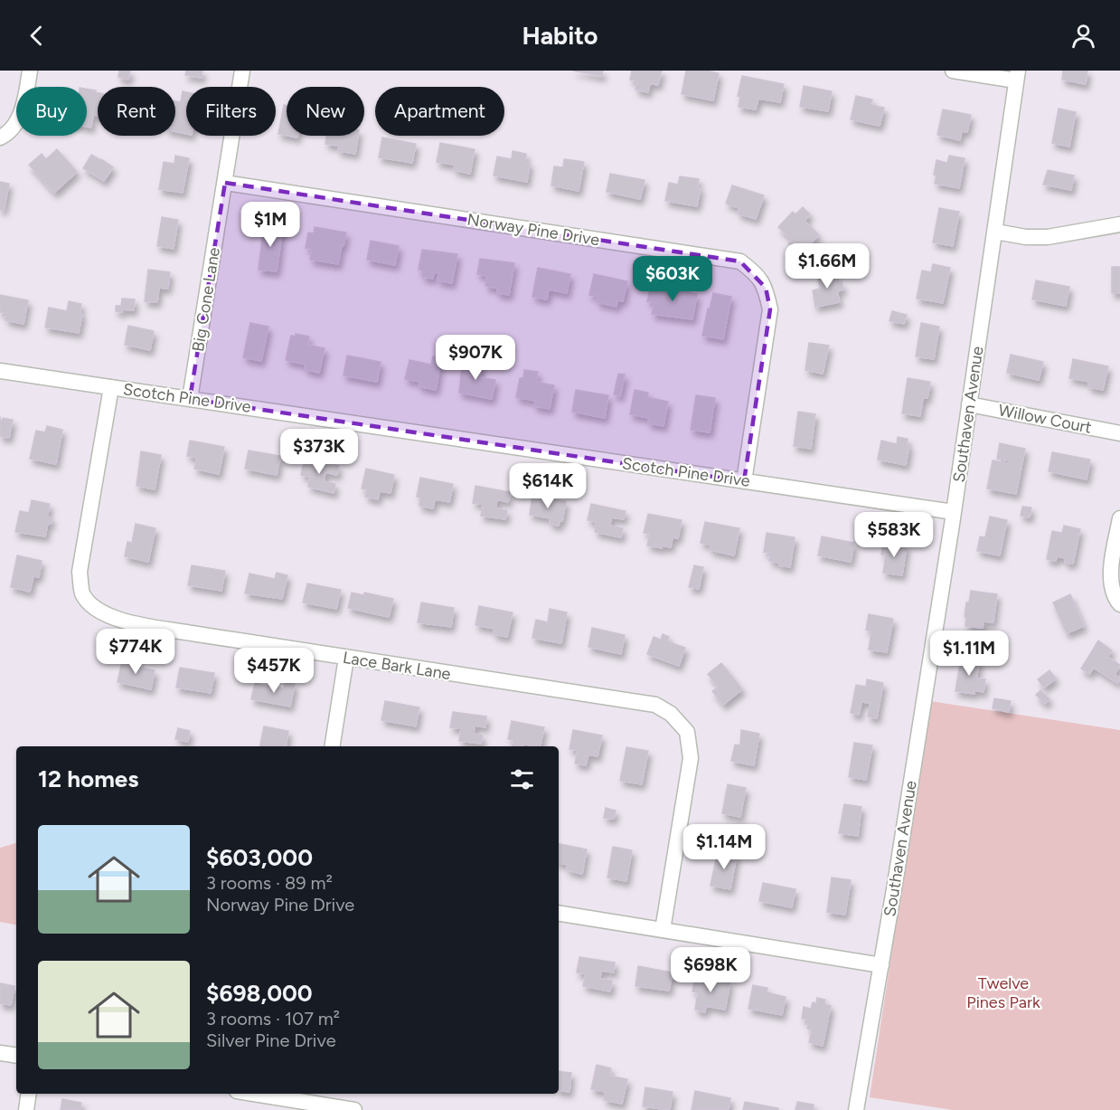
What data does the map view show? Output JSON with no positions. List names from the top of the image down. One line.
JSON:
{"streets":{"street":["Norway Pine Drive","Big Cone Lane","Scotch Pine Drive","Southaven Avenue","Willow Court","Lace Bark Lane"]},"crossings":[["Norway Pine Drive","Big Cone Lane"],["Norway Pine Drive","Scotch Pine Drive"],["Big Cone Lane","Scotch Pine Drive"],["Scotch Pine Drive","Southaven Avenue"],["Scotch Pine Drive","Lace Bark Lane"],["Southaven Avenue","Willow Court"]],"parks":["Twelve Pines Park"],"page":{"header":"Habito","chip":["Buy","Rent","Filters","New","Apartment"],"price":["$1M","$1.66M","$603K","$907K","$373K","$614K","$583K","$774K","$1.11M","$457K","$1.14M","$698K"],"heading":"12 homes","list":[{"name":"$603,000","note":"3 rooms · 89 m² · Norway Pine Drive"},{"name":"$698,000","note":"3 rooms · 107 m² · Silver Pine Drive"}]}}
